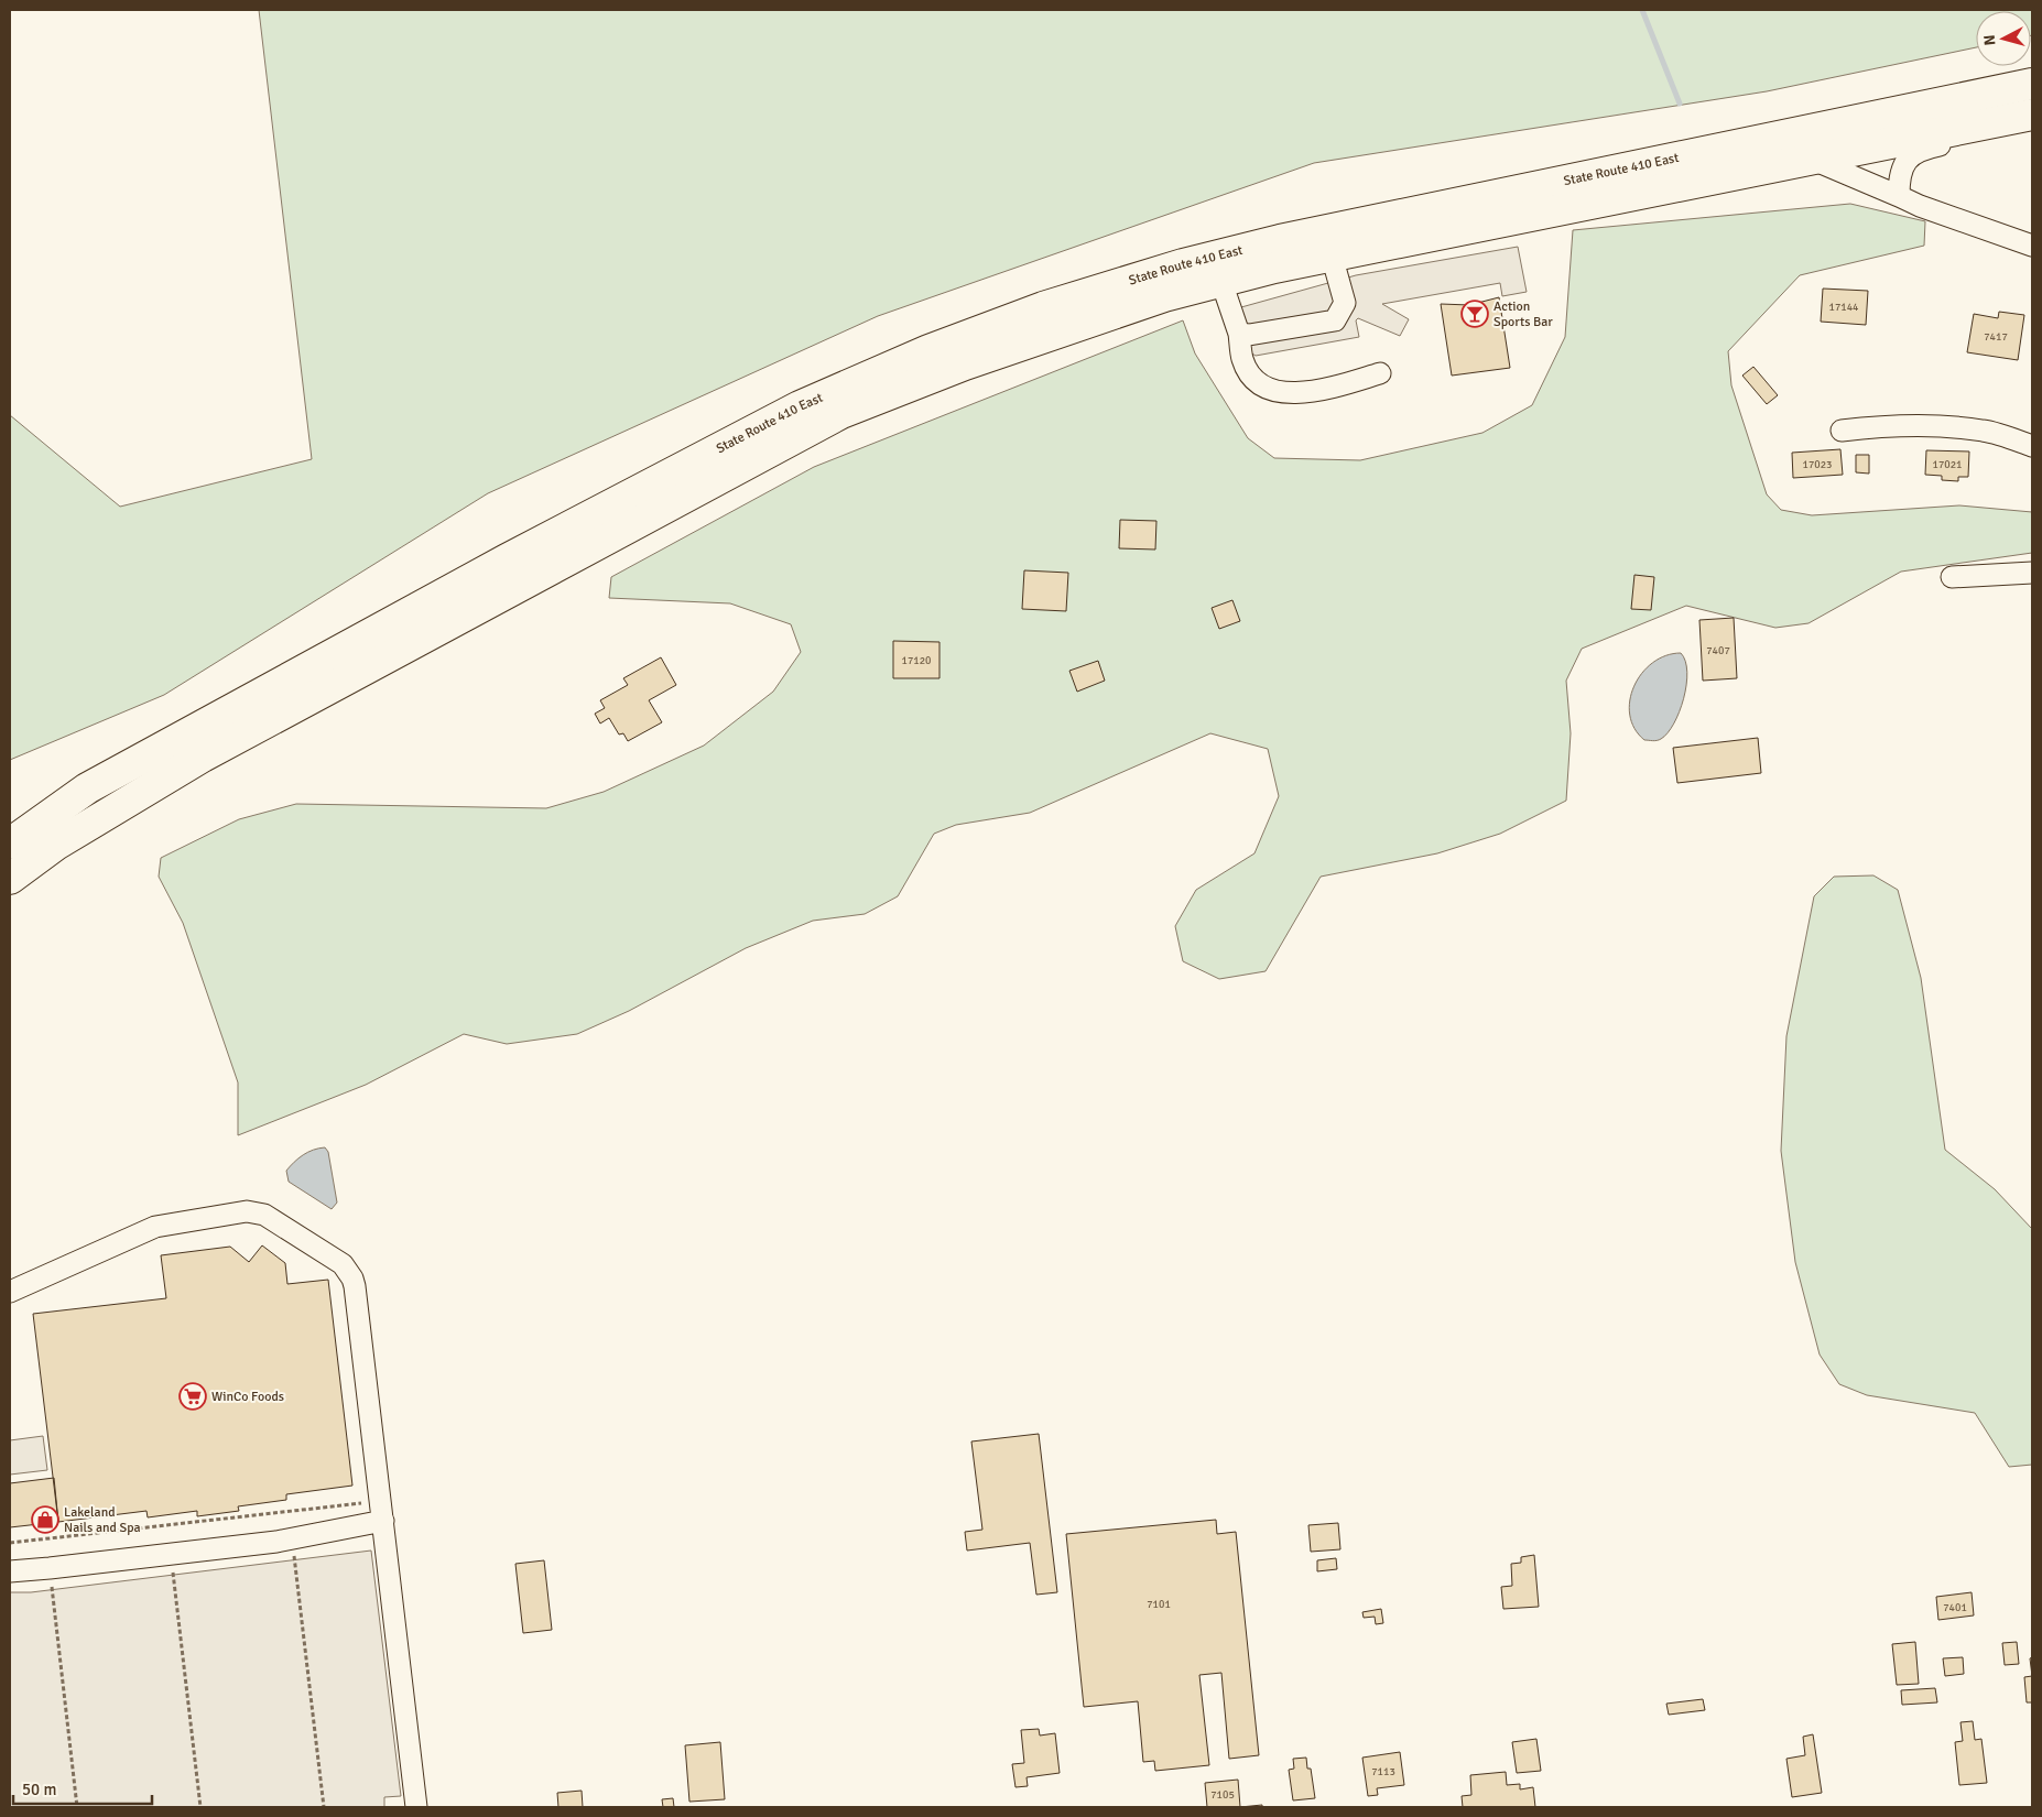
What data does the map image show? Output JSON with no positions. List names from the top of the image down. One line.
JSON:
{"streets":{"highway":["State Route 410 East"]},"places":{"bar":["Action Sports Bar"],"supermarket":["WinCo Foods"],"shop":["Lakeland Nails and Spa"]},"house_numbers":["17144","7417","17023","17021","7407","17120","7101","7401","7113","7105"],"scale_bar":"50 m","north":"left"}
